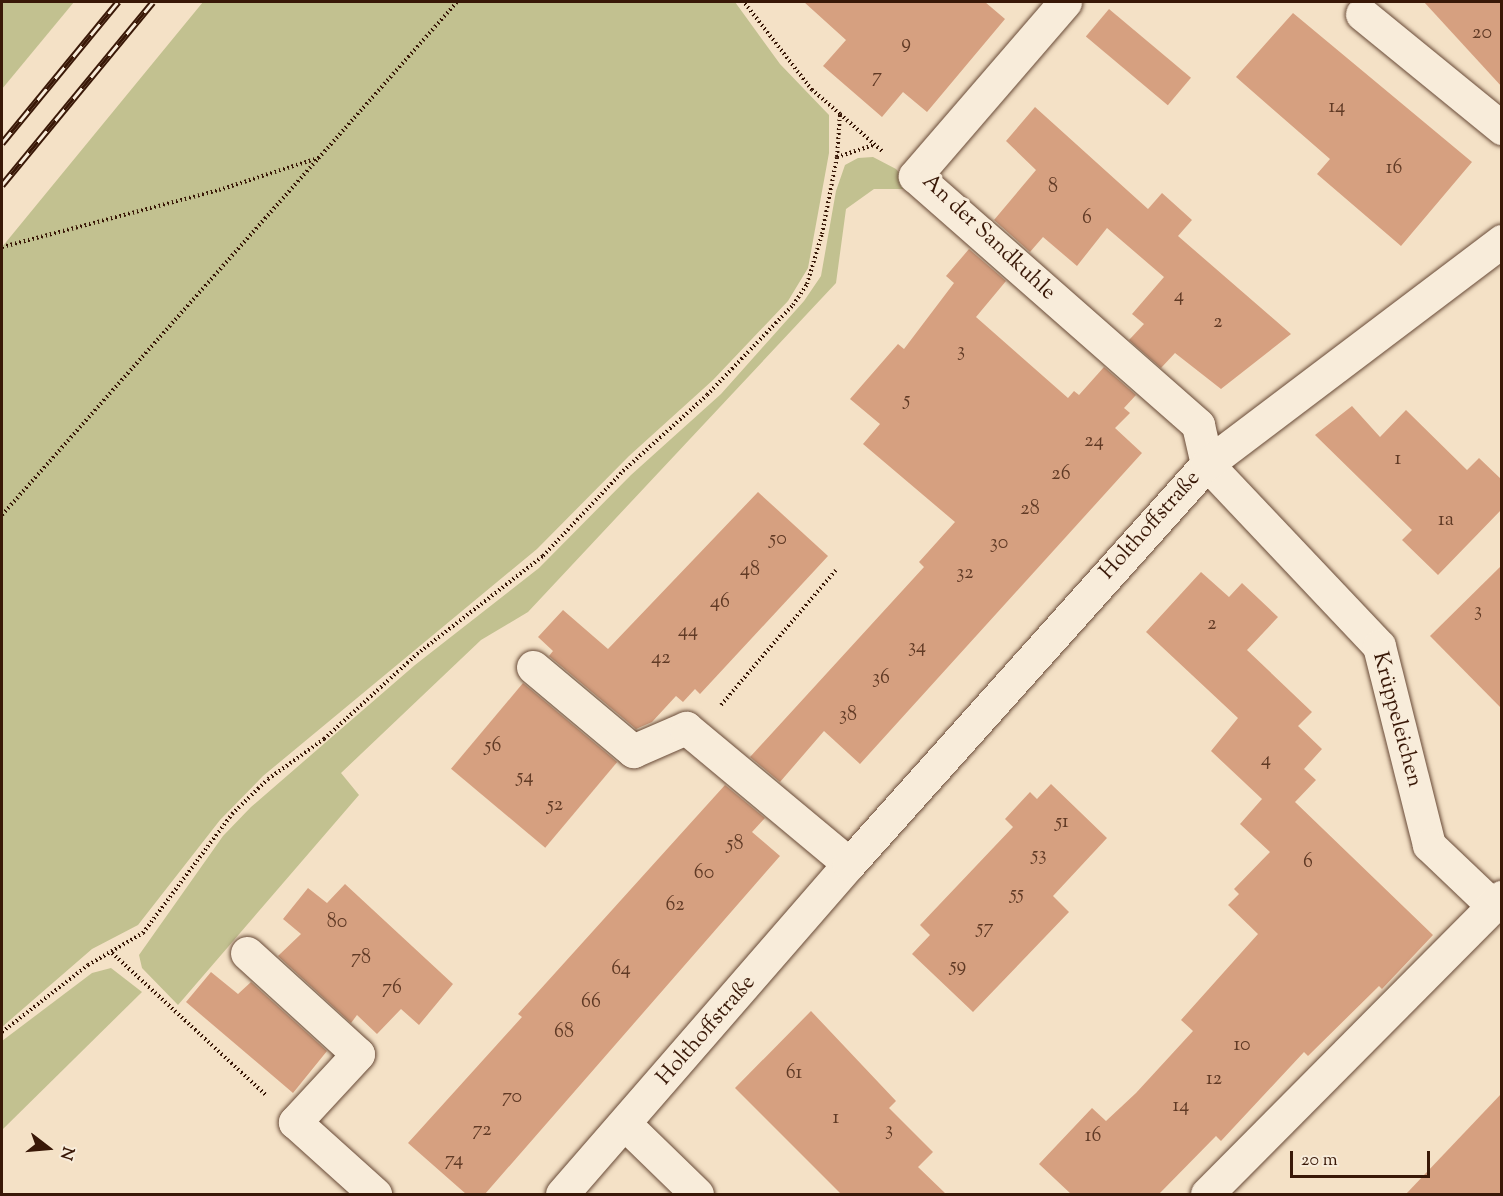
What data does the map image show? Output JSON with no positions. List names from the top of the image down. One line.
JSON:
{"streets":{"street":["An der Sandkuhle","Holthoffstraße","Krüppeleichen"]},"crossings":[["An der Sandkuhle","Holthoffstraße"],["An der Sandkuhle","Krüppeleichen"],["Holthoffstraße","Krüppeleichen"]],"house_numbers":["20","9","7","14","16","8","6","4","2","3","5","24","1","26","28","1a","50","30","48","32","46","3","2","44","34","42","36","38","56","4","54","52","51","58","53","6","60","55","62","80","57","78","59","64","76","66","68","10","61","12","70","14","1","72","3","16","74"],"scale_bar":"20 m","north":"right"}
